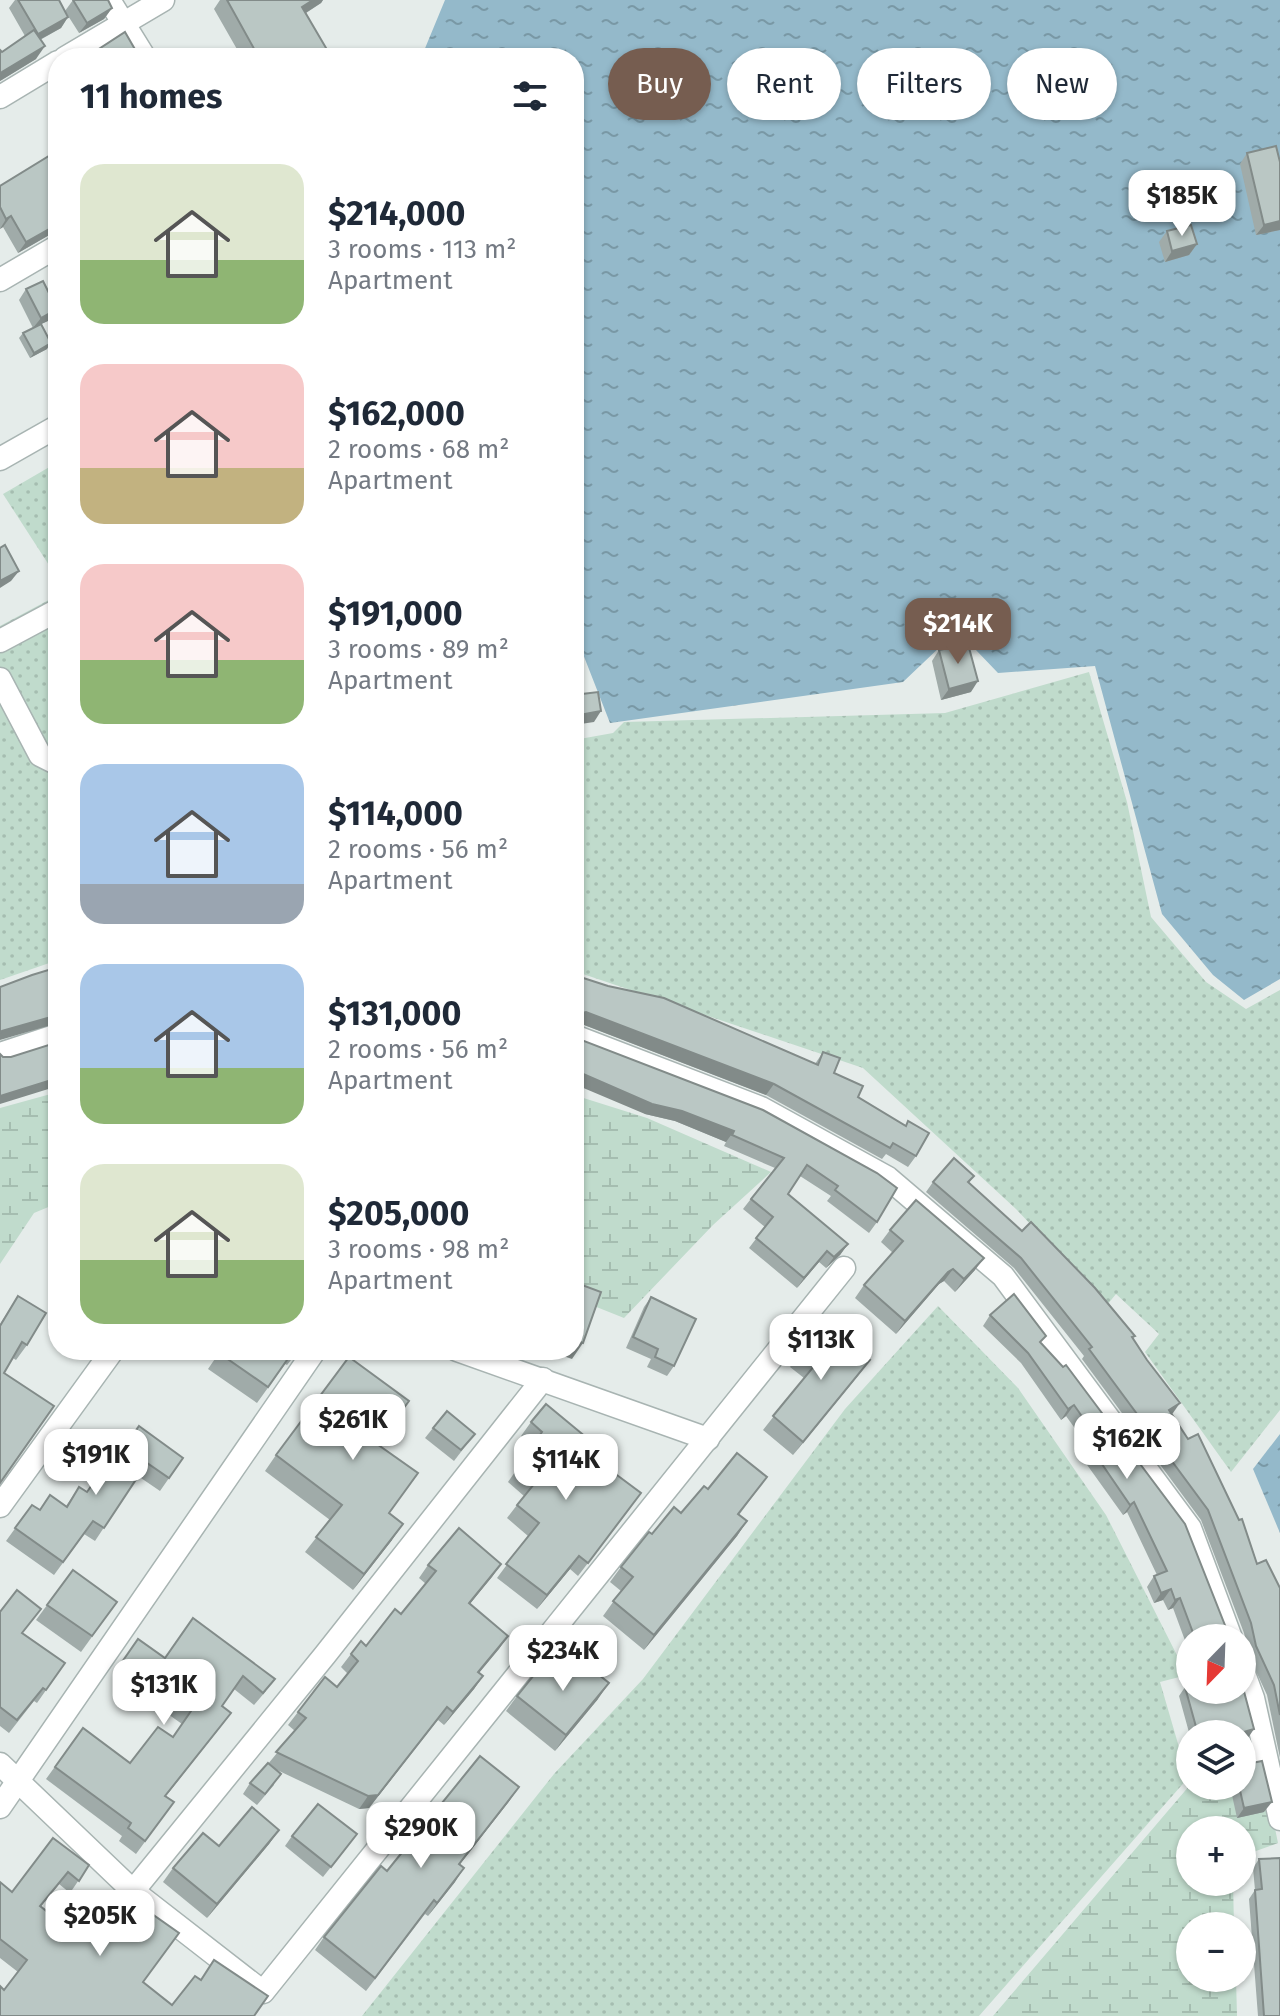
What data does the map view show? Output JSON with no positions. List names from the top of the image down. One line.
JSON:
{"north":"bottom left","page":{"chip":["Buy","Rent","Filters","New"],"heading":"11 homes","list":[{"name":"$214,000","note":"3 rooms · 113 m² · Apartment"},{"name":"$162,000","note":"2 rooms · 68 m² · Apartment"},{"name":"$191,000","note":"3 rooms · 89 m² · Apartment"},{"name":"$114,000","note":"2 rooms · 56 m² · Apartment"},{"name":"$131,000","note":"2 rooms · 56 m² · Apartment"},{"name":"$205,000","note":"3 rooms · 98 m² · Apartment"}],"price":["$185K","$214K","$113K","$261K","$162K","$191K","$114K","$234K","$131K","$290K","$205K"],"map_buttons":["+","−"]}}
